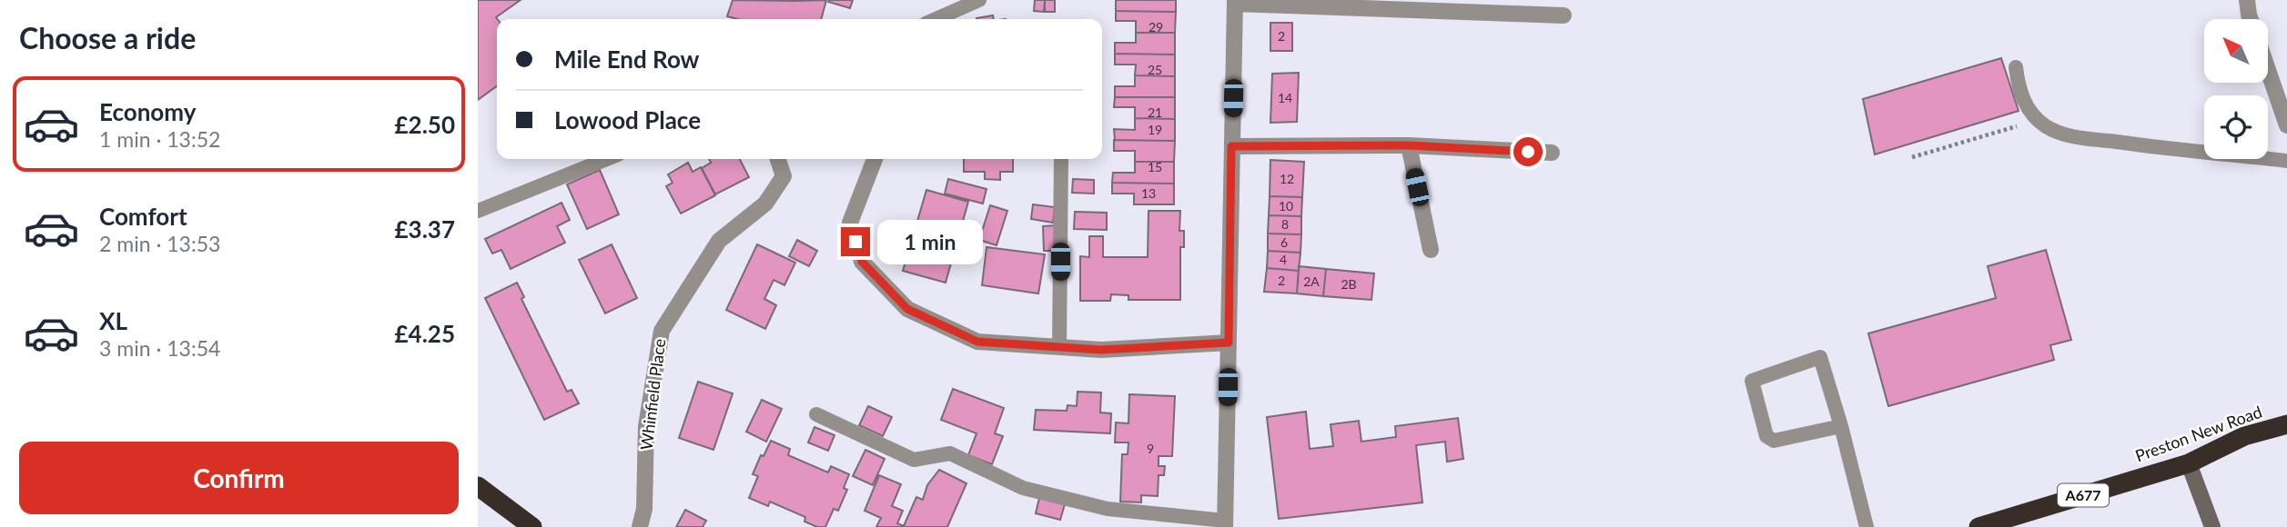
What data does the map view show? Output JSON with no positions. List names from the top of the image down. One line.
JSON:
{"streets":{"highway":["Preston New Road","A677"],"street":["Whinfield Place"]},"house_numbers":["29","2","25","14","21","19","15","12","13","10","8","6","4","2","2A","2B","9"],"north":"top left","page":{"heading":"Choose a ride","banner":["Mile End Row","Lowood Place"],"list":[{"name":"Economy","note":"1 min · 13:52","value":"£2.50"},{"name":"Comfort","note":"2 min · 13:53","value":"£3.37"},{"name":"XL","note":"3 min · 13:54","value":"£4.25"}],"bubble":"1 min","buttons":"Confirm"}}
